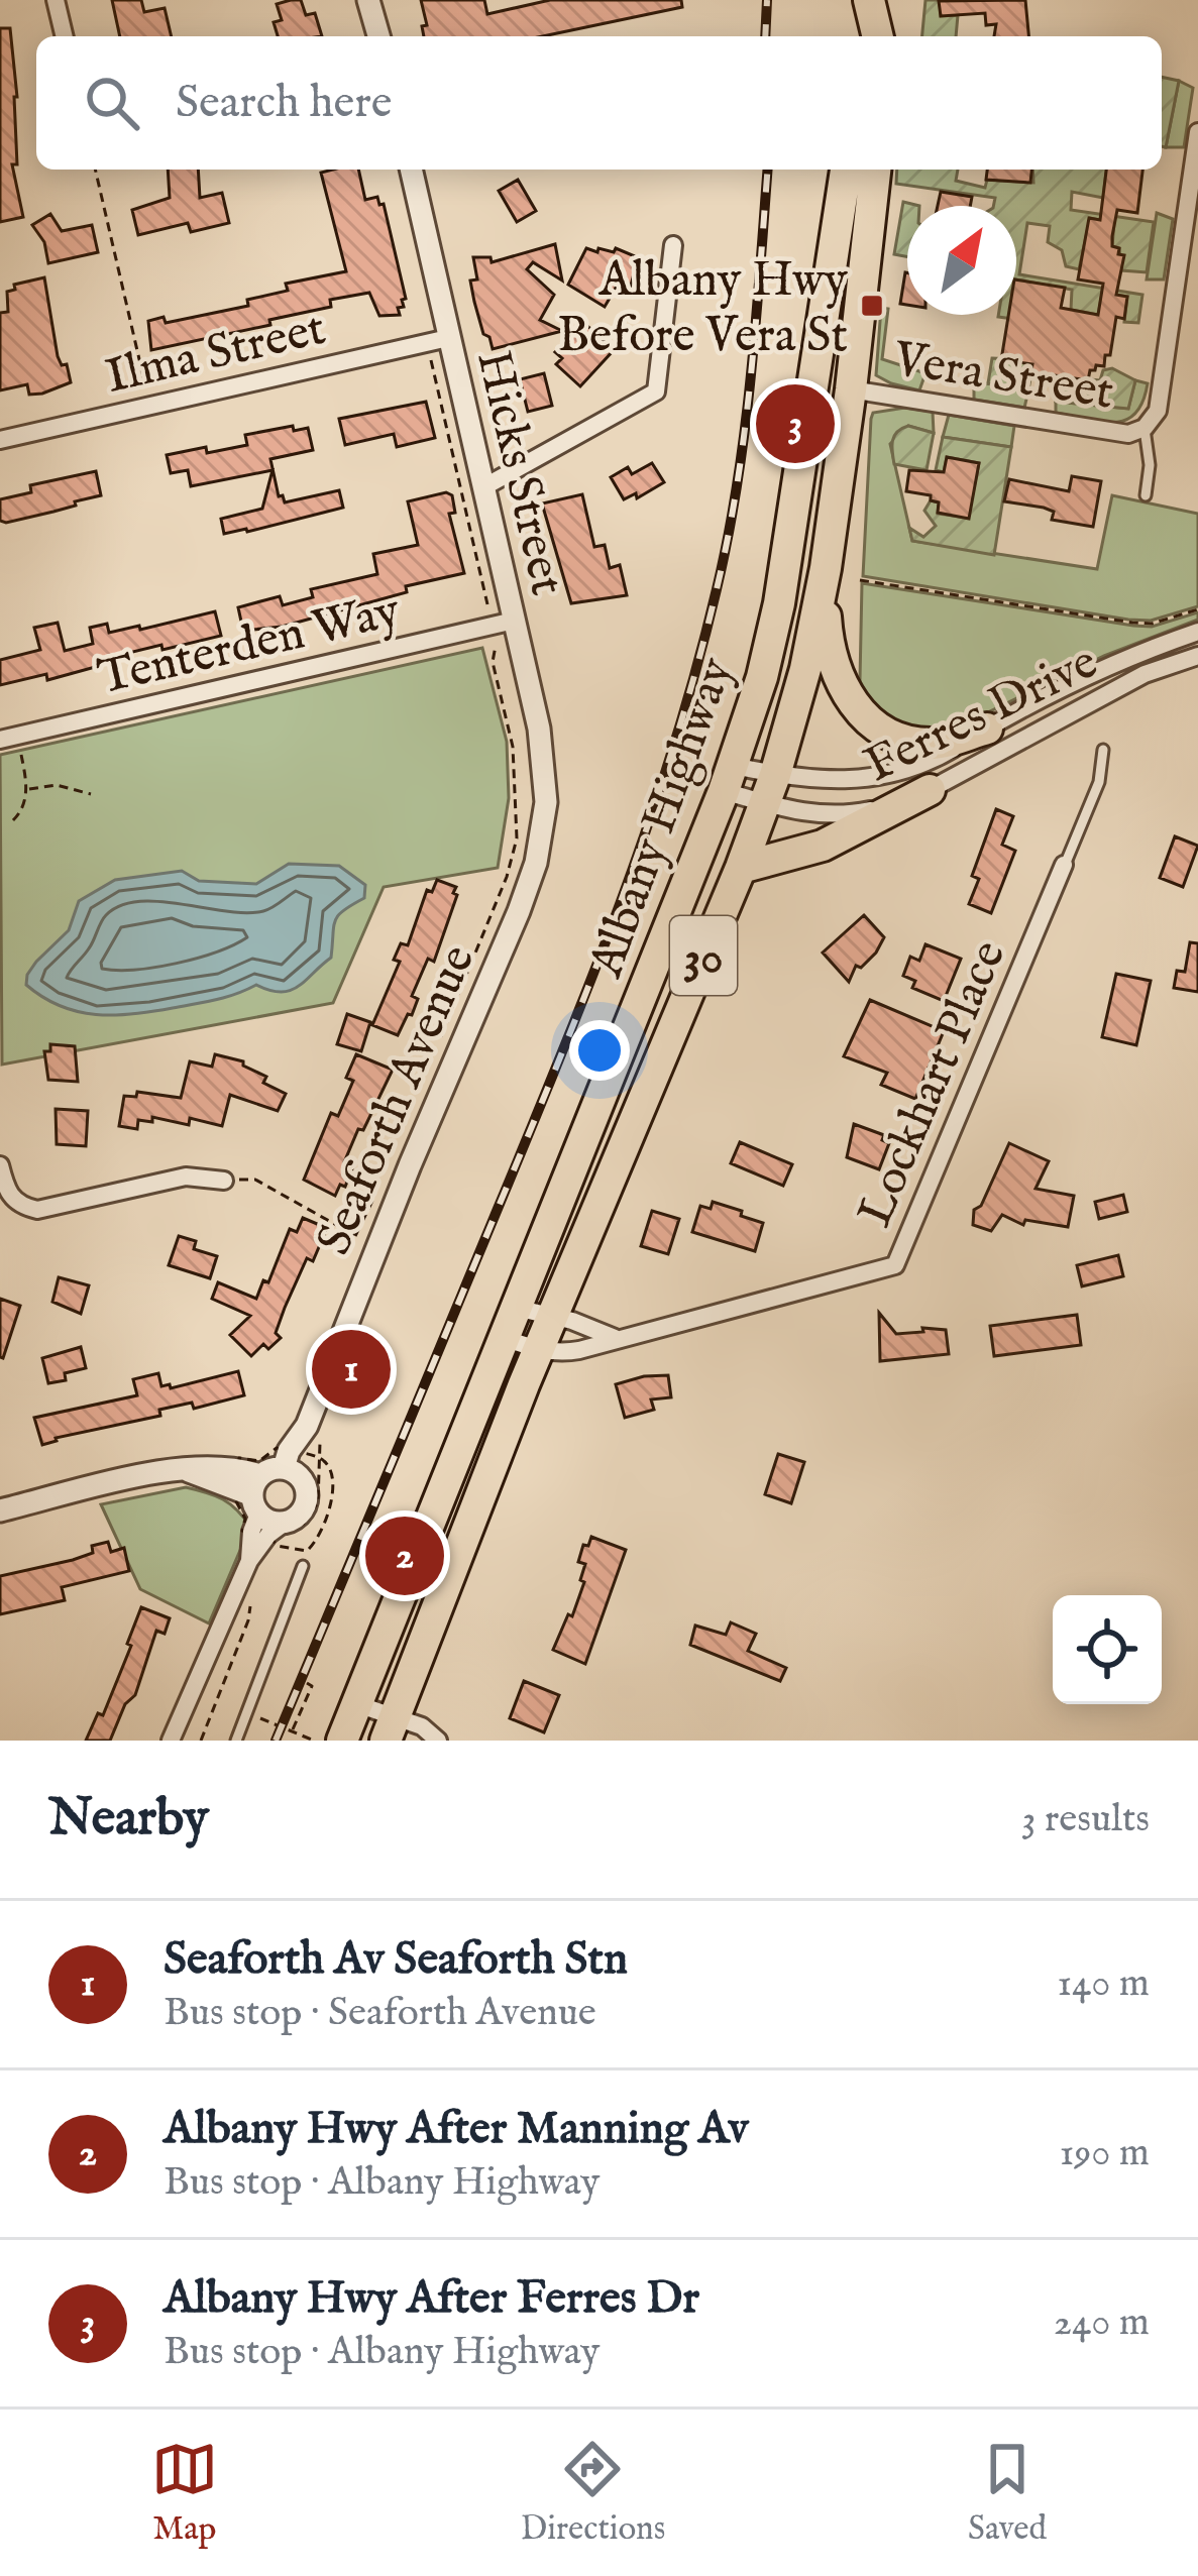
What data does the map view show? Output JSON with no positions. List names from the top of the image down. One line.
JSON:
{"streets":{"highway":["Albany Highway","30"],"street":["Ilma Street","Vera Street","Hicks Street","Tenterden Way","Ferres Drive","Lockhart Place","Seaforth Avenue"]},"crossings":[["Ilma Street","Hicks Street"],["Vera Street","Albany Highway"],["Hicks Street","Tenterden Way"],["Hicks Street","Seaforth Avenue"],["Ferres Drive","Albany Highway"],["Albany Highway","Lockhart Place"]],"places":{"transit":["Albany Hwy Before Vera St"]},"north":"top right","page":{"search":"Search here","pins":["3","1","2"],"heading":["Nearby","3 results"],"list":[{"mark":"1","name":"Seaforth Av Seaforth Stn","note":"Bus stop · Seaforth Avenue","value":"140 m"},{"mark":"2","name":"Albany Hwy After Manning Av","note":"Bus stop · Albany Highway","value":"190 m"},{"mark":"3","name":"Albany Hwy After Ferres Dr","note":"Bus stop · Albany Highway","value":"240 m"}],"nav":["Map","Directions","Saved"]}}
